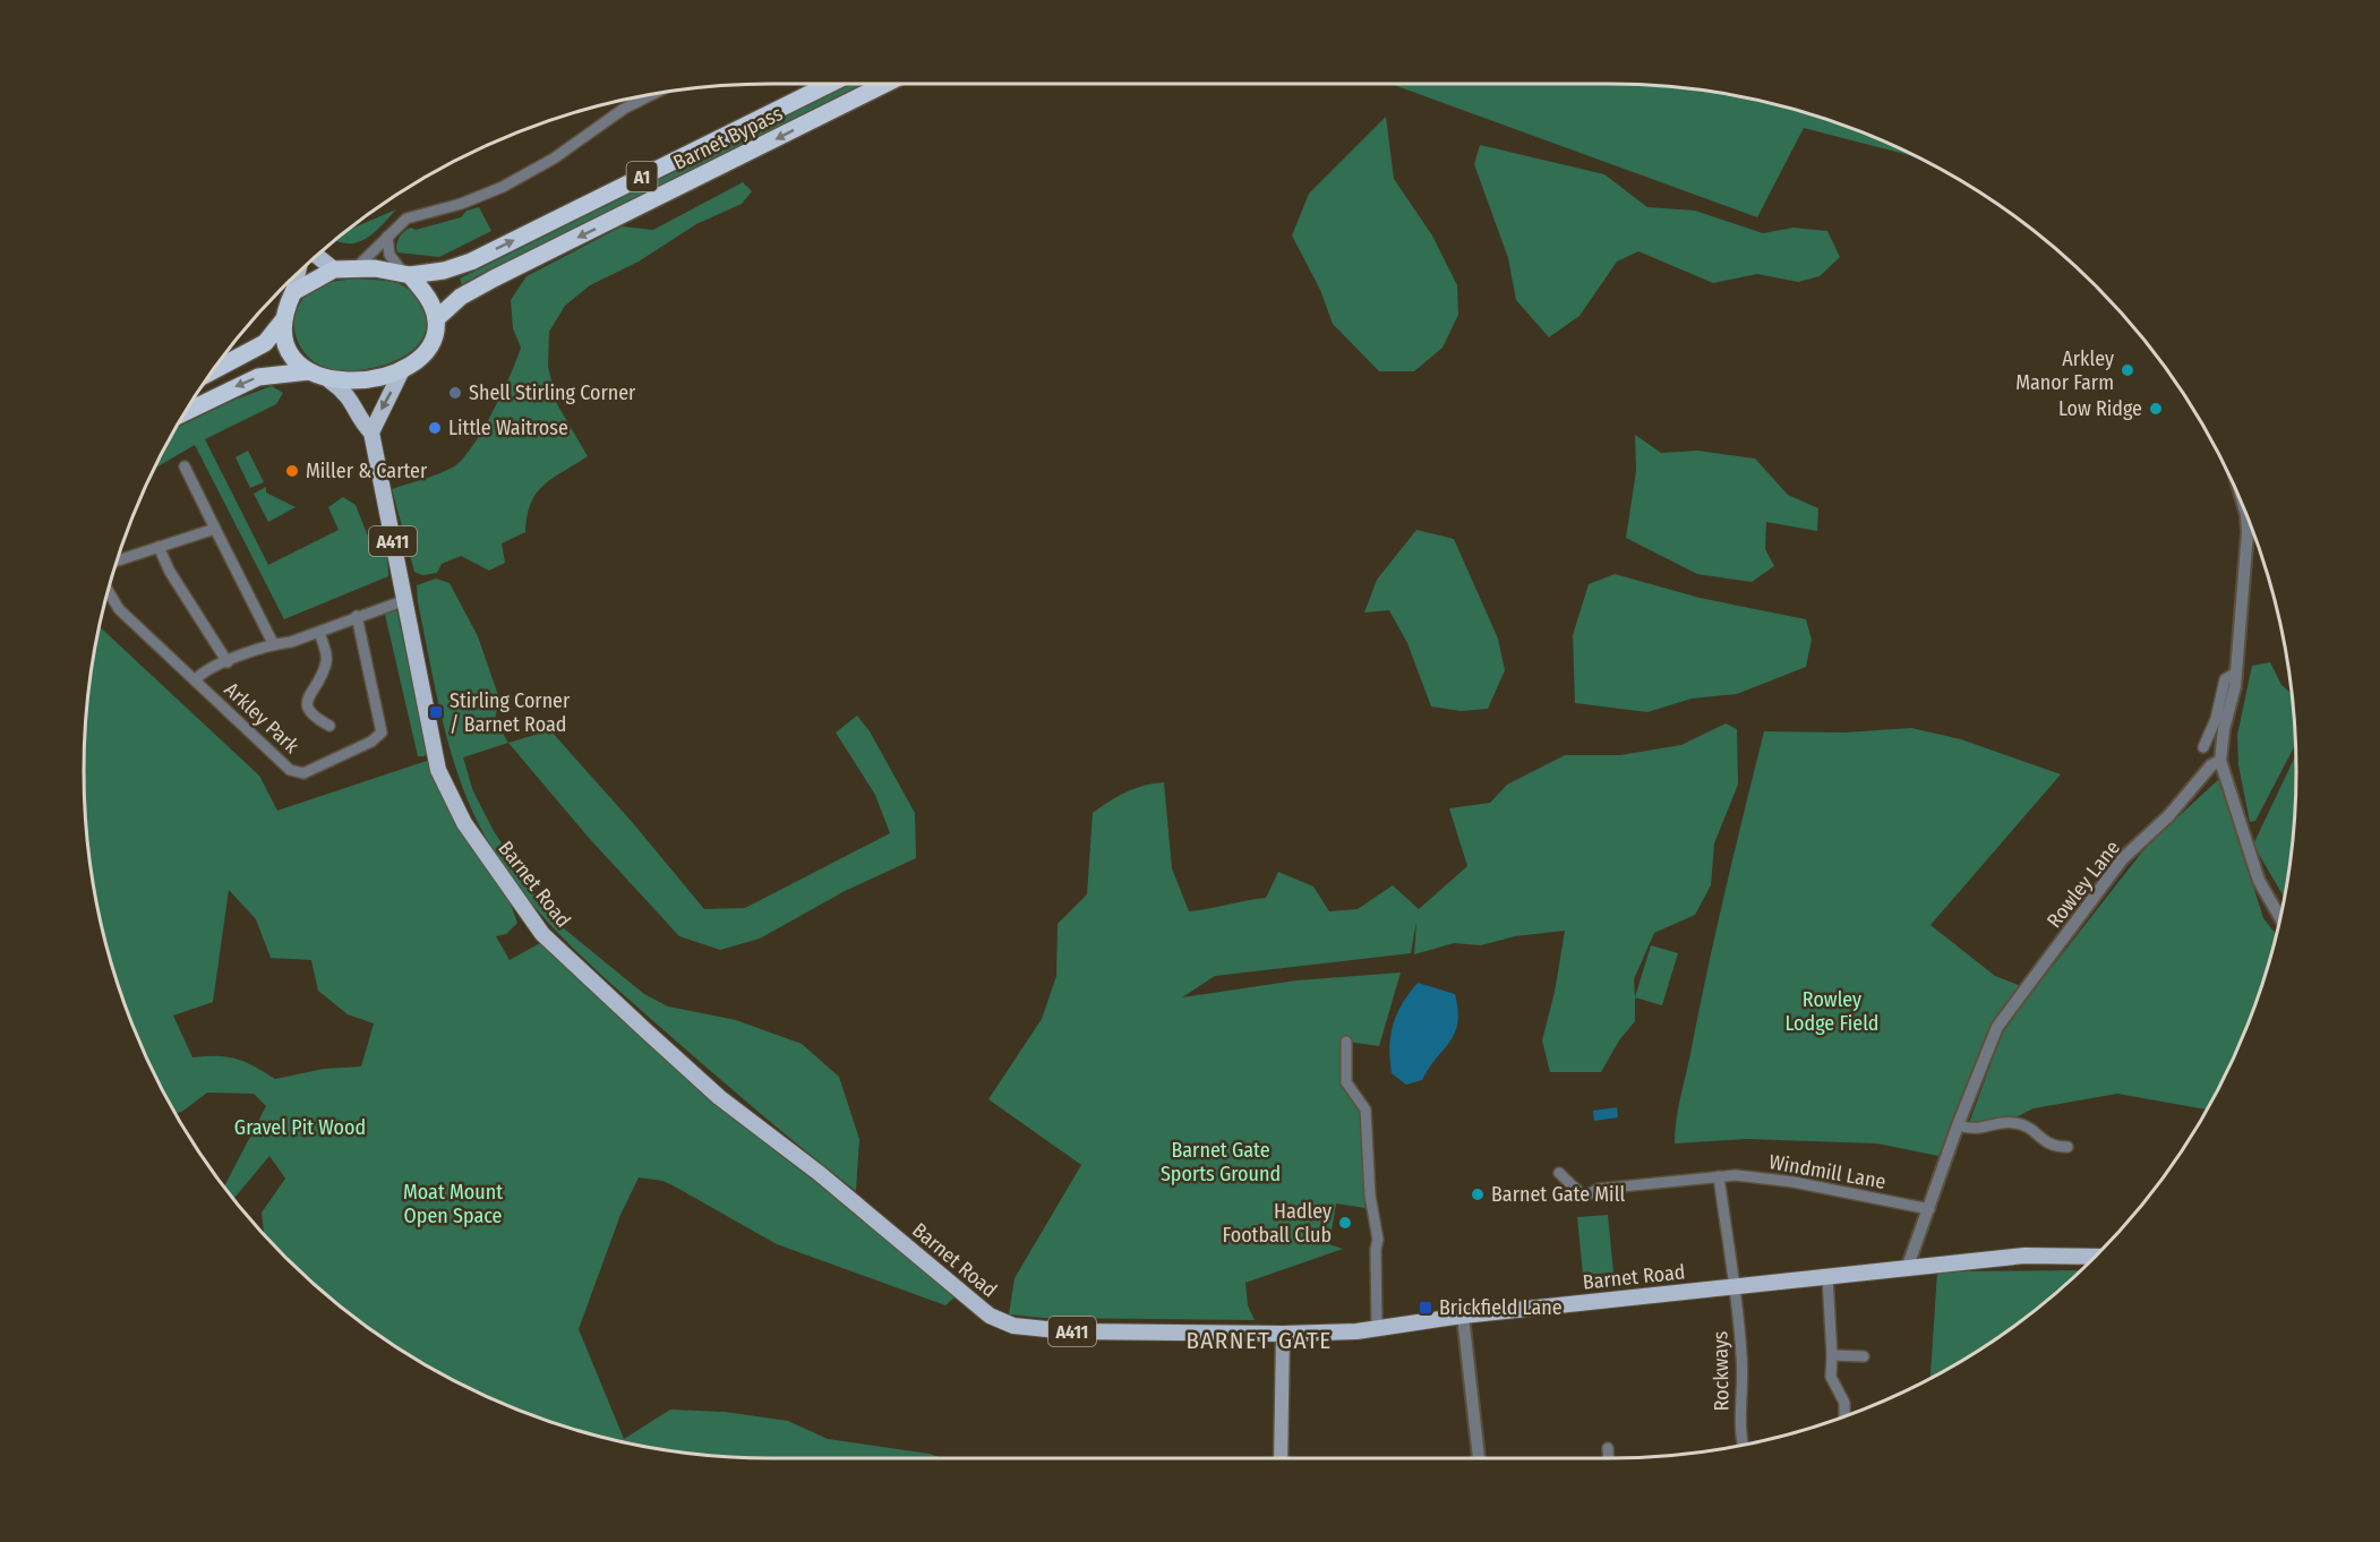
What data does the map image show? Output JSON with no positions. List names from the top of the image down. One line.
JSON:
{"streets":{"highway":["Barnet Bypass","A1"],"main road":["A411","Barnet Road"],"street":["Arkley Park","Rowley Lane","Windmill Lane","Rockways"]},"crossings":[["Barnet Bypass","Barnet Road"],["Arkley Park","Barnet Road"],["Barnet Road","Rowley Lane"],["Barnet Road","Rockways"],["Rowley Lane","Windmill Lane"]],"districts":["BARNET GATE"],"parks":["Rowley Lodge Field","Gravel Pit Wood","Barnet Gate Sports Ground","Moat Mount Open Space"],"places":{"other":["Arkley Manor Farm","Shell Stirling Corner","Low Ridge","Little Waitrose","Miller & Carter","Barnet Gate Mill","Hadley Football Club"],"transit":["Stirling Corner / Barnet Road","Brickfield Lane"]}}
